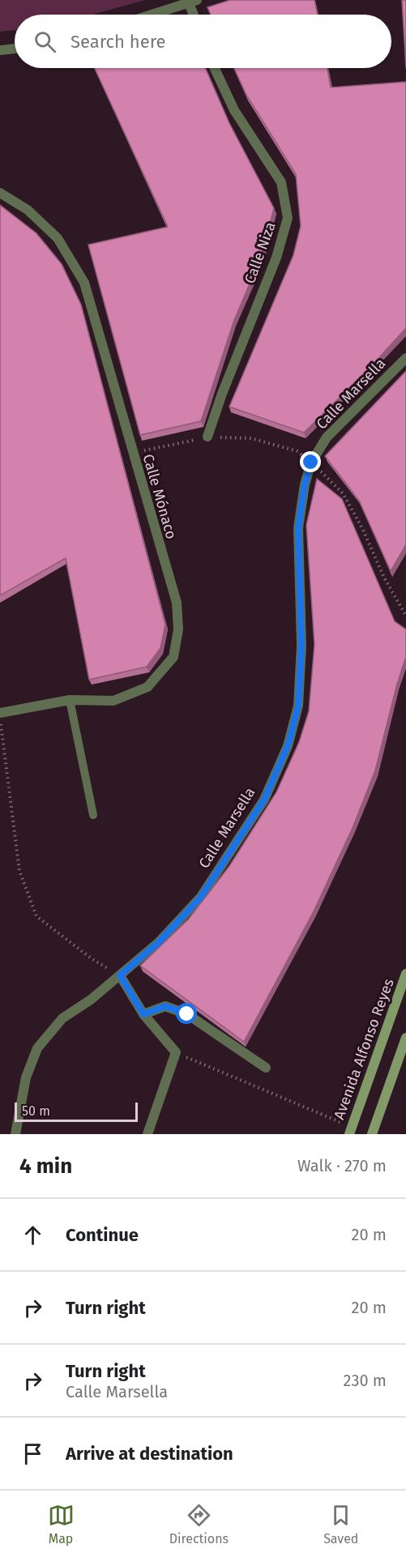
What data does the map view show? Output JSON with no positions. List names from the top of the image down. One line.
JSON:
{"streets":{"main road":["Avenida Alfonso Reyes"],"street":["Calle Niza","Calle Marsella","Calle Mónaco"]},"scale_bar":"50 m","page":{"search":"Search here","scale":"50 m","heading":["4 min","Walk · 270 m"],"list":[["Continue","20 m"],["Turn right","20 m"],["Turn right","Calle Marsella","230 m"],"Arrive at destination"],"nav":["Map","Directions","Saved"]}}
